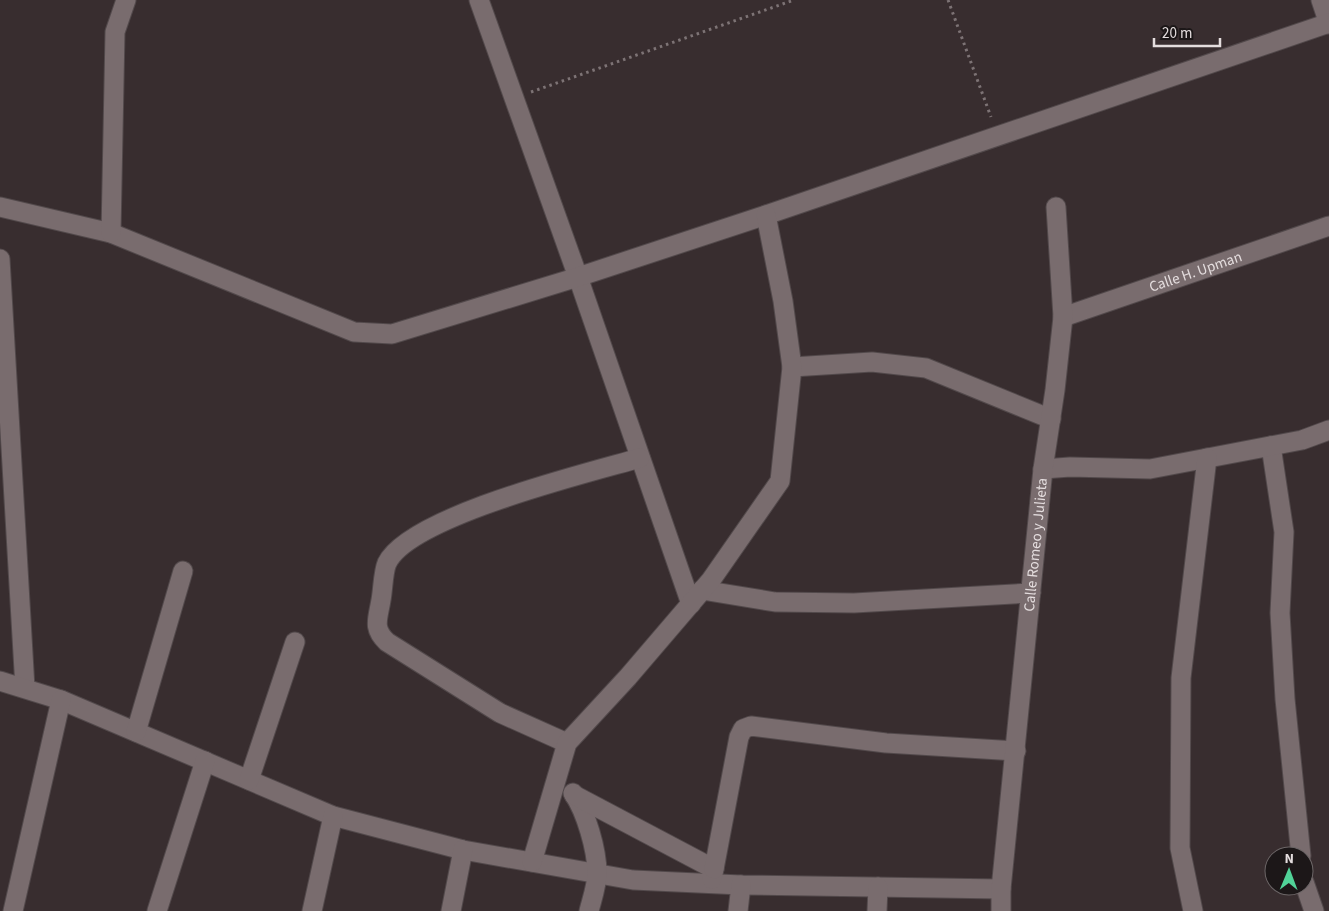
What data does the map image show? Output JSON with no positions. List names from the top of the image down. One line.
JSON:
{"streets":{"street":["Calle H. Upman","Calle Romeo y Julieta"]},"scale_bar":"20 m","north":"top"}
